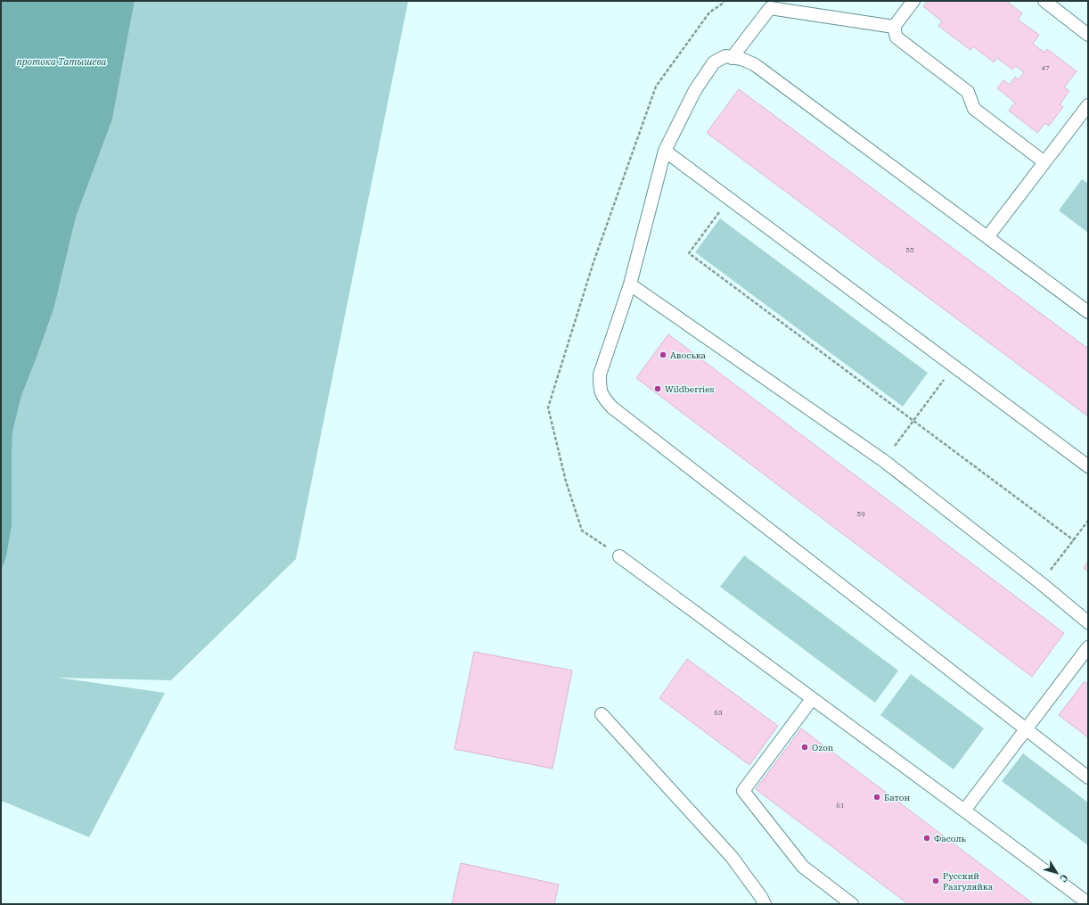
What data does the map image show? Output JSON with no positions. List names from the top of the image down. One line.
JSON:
{"water":["протока Татышева"],"places":["Авоська","Wildberries","Ozon","Батон","Фасоль","Русский Разгуляйка"],"house_numbers":["47","55","59","63","61"],"north":"bottom right"}
